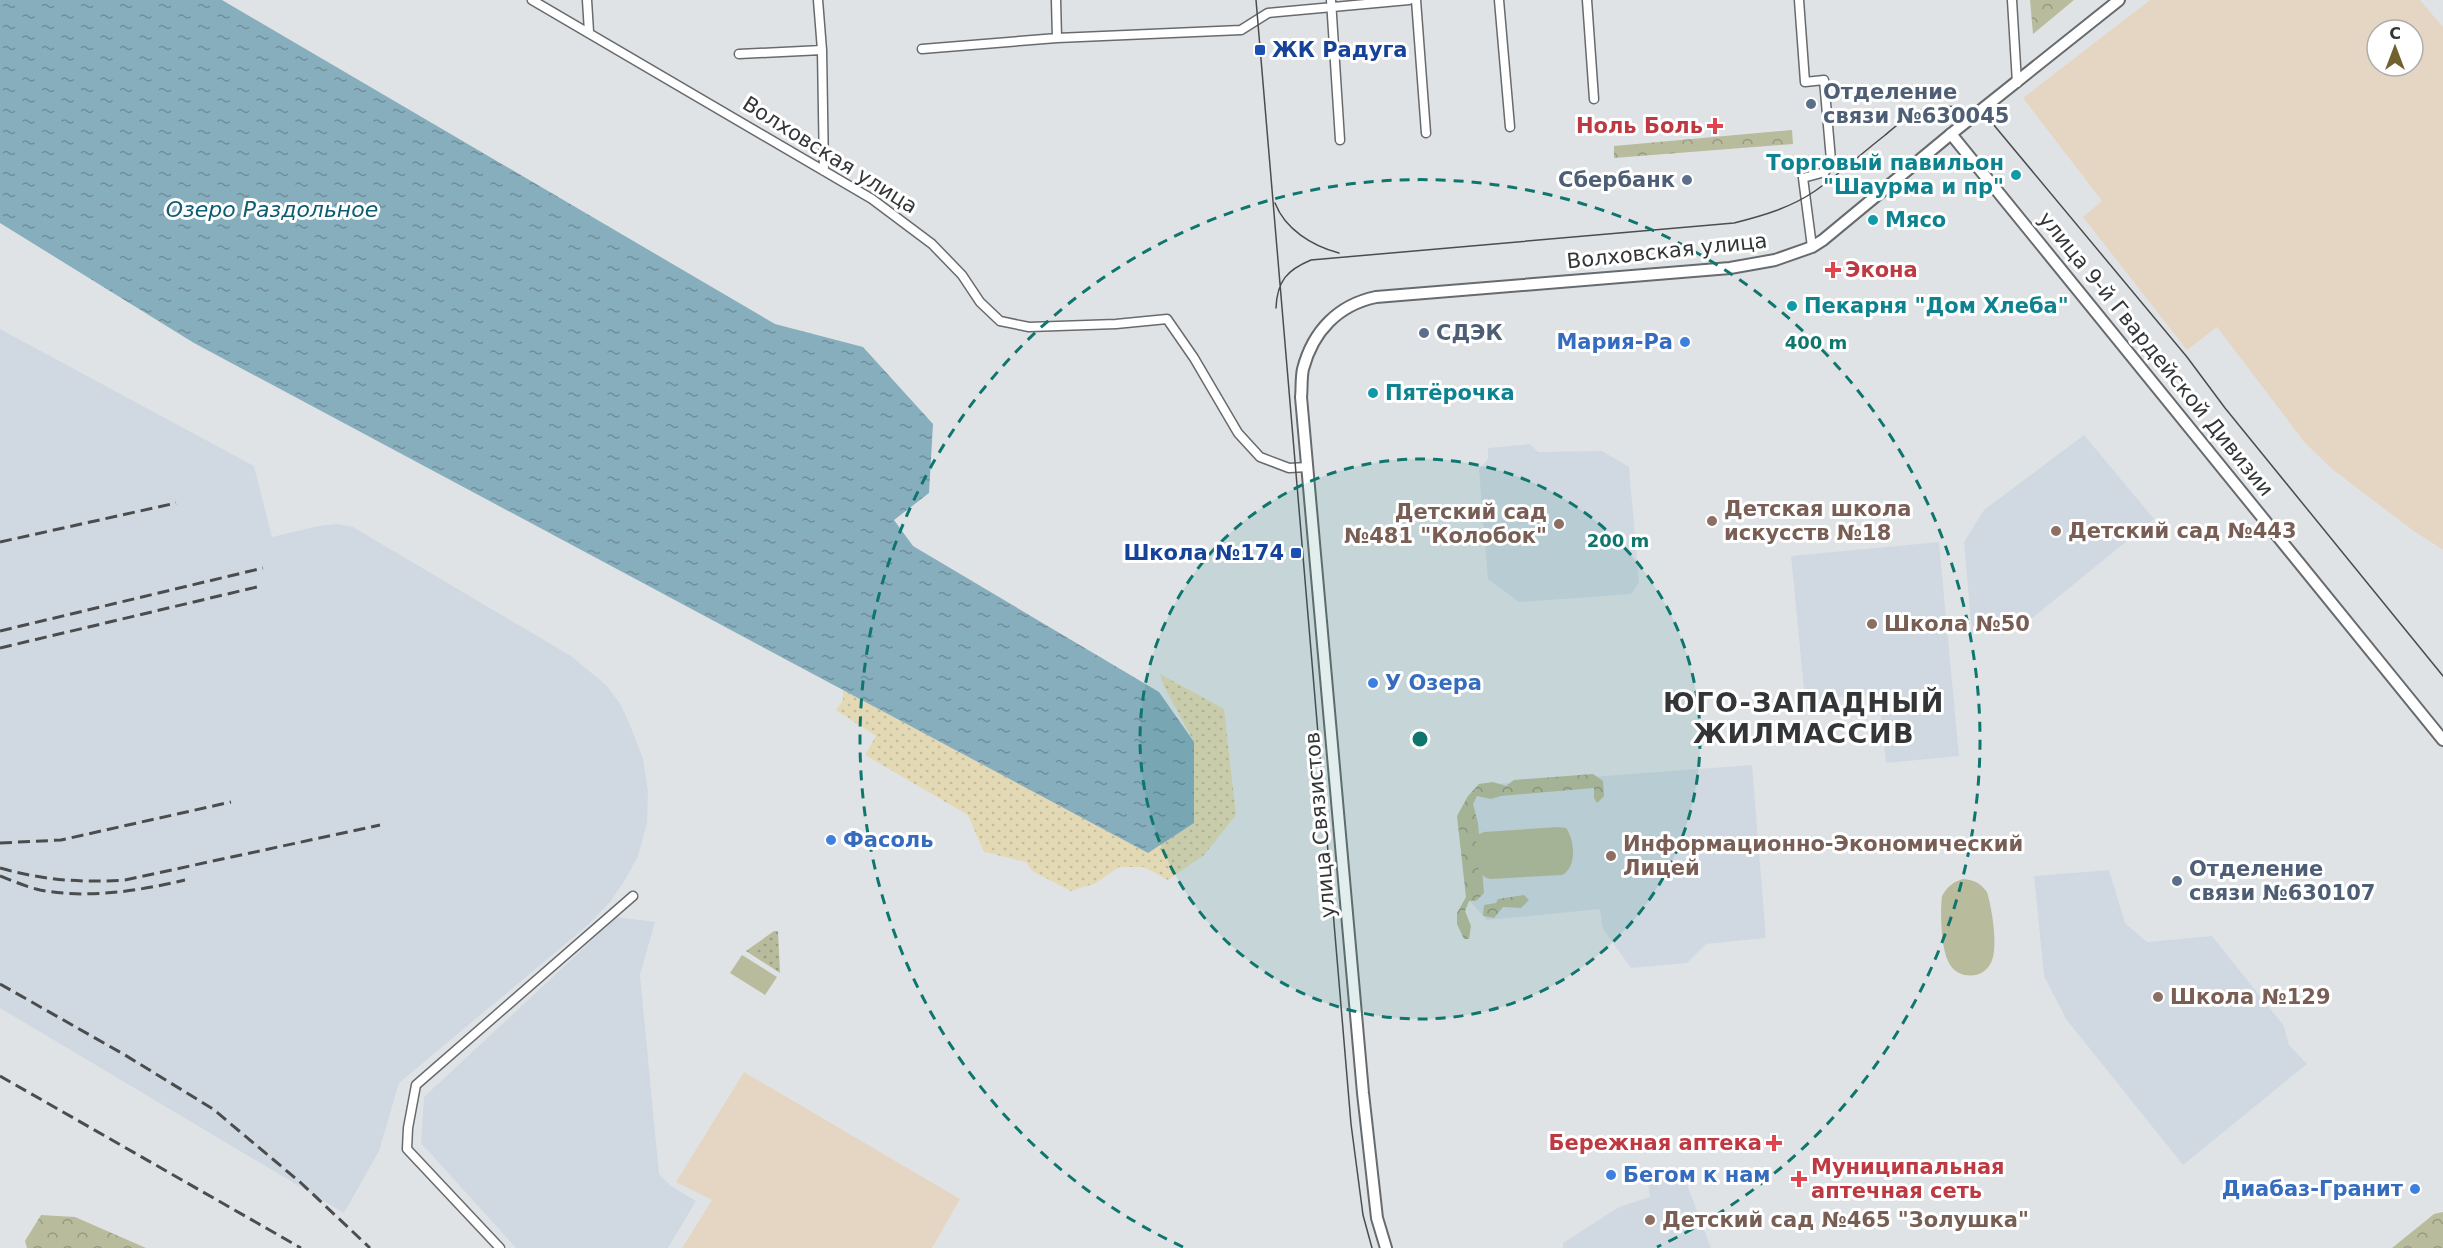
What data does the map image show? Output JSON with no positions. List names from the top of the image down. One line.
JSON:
{"streets":{"main road":["Волховская улица","улица 9-й Гвардейской Дивизии","улица Связистов"]},"crossings":[["Волховская улица","улица 9-й Гвардейской Дивизии"],["Волховская улица","улица Связистов"]],"districts":["ЮГО-ЗАПАДНЫЙ ЖИЛМАССИВ"],"water":["Озеро Раздольное"],"places":{"transit":["ЖК Радуга","Школа №174"],"other":["Отделение связи №630045","Торговый павильон \"Шаурма и пр\"","Сбербанк","Мясо","Пекарня \"Дом Хлеба\"","СДЭК","Мария-Ра","Пятёрочка","Детская школа искусств №18","Детский сад №481 \"Колобок\"","Детский сад №443","Школа №50","У Озера","Фасоль","Информационно-Экономический Лицей","Отделение связи №630107","Школа №129","Бегом к нам","Диабаз-Гранит","Детский сад №465 \"Золушка\""],"health":["Ноль Боль","Экона","Бережная аптека","Муниципальная аптечная сеть"]},"north":"top","rings":["400 m","200 m"]}
